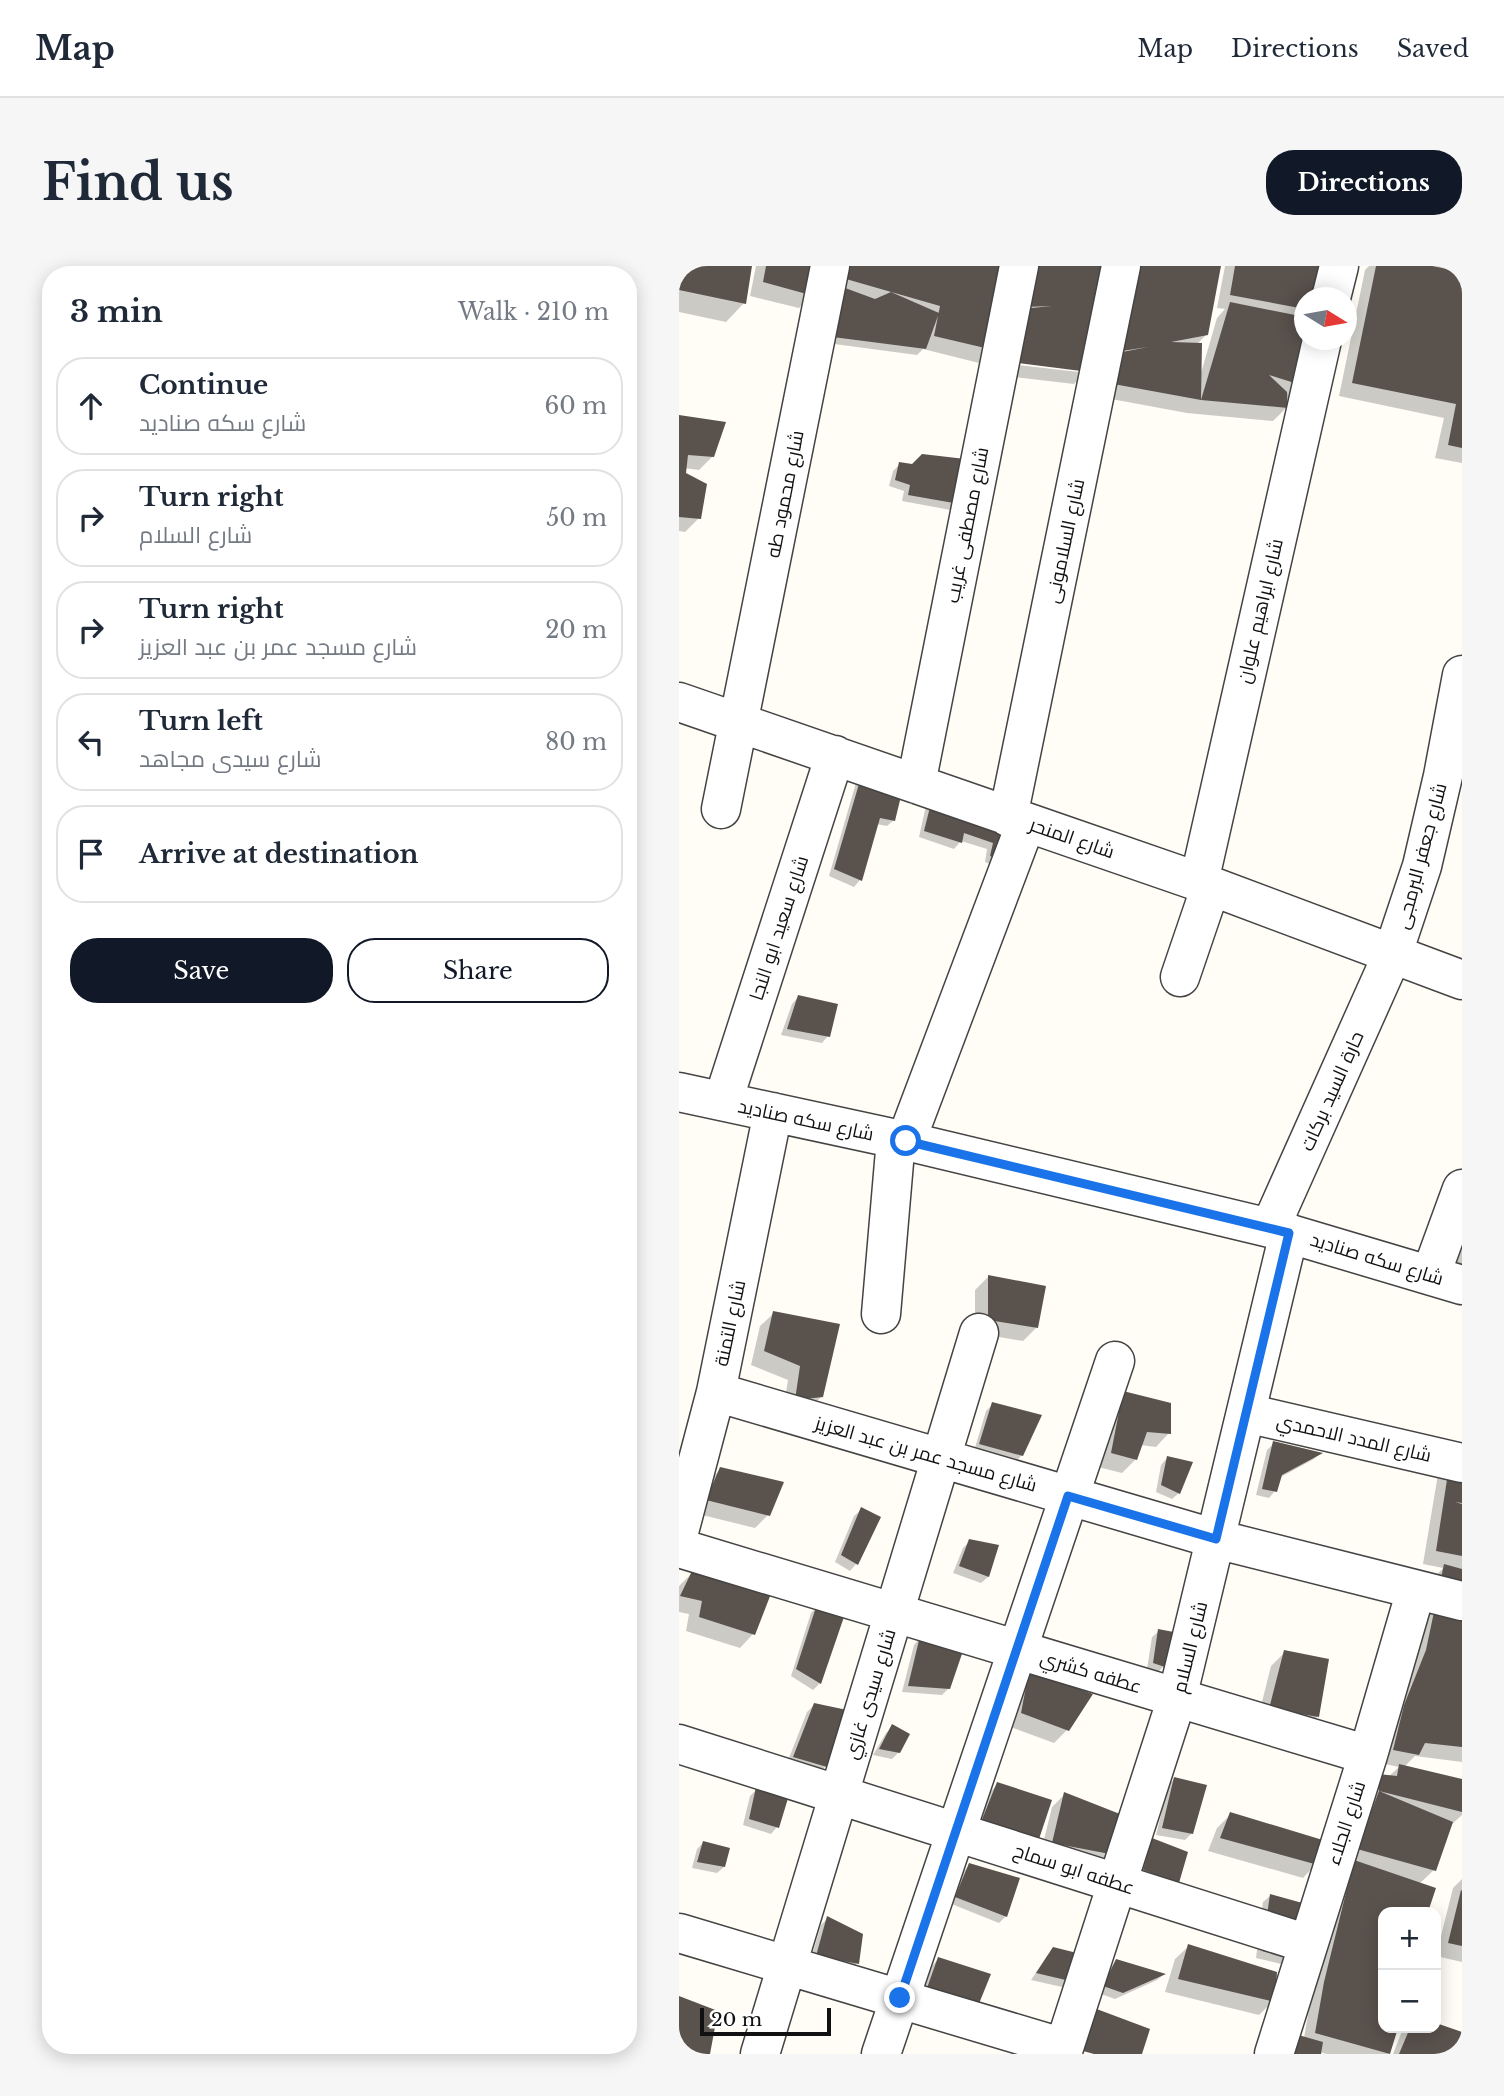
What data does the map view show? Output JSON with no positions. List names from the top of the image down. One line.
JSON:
{"streets":{"street":["شارع محمود طه","شارع مصطفى غريب","شارع السلامونى","شارع ابراهيم علوان","شارع المنحر","شارع جعفر البرمجى","شارع سعيد ابو النجا","حارة السيد بركات","شارع سكه صناديد","شارع التمنة","شارع المدد الاحمدي","شارع مسجد عمر بن عبد العزيز","شارع السلام","عطفه كشري","شارع سيدى غازي","شارع الجلاء","عطفه ابو سماح"]},"crossings":[["شارع محمود طه","شارع المنحر"],["شارع مصطفى غريب","شارع المنحر"],["شارع السلامونى","شارع المنحر"],["شارع السلامونى","شارع سكه صناديد"],["شارع ابراهيم علوان","شارع المنحر"],["شارع المنحر","شارع جعفر البرمجى"],["شارع المنحر","شارع سعيد ابو النجا"],["شارع المنحر","حارة السيد بركات"],["شارع جعفر البرمجى","حارة السيد بركات"],["شارع سعيد ابو النجا","شارع سكه صناديد"],["حارة السيد بركات","شارع سكه صناديد"],["حارة السيد بركات","شارع السلام"],["شارع سكه صناديد","شارع التمنة"],["شارع سكه صناديد","شارع السلام"],["شارع التمنة","شارع مسجد عمر بن عبد العزيز"],["شارع المدد الاحمدي","شارع السلام"],["شارع مسجد عمر بن عبد العزيز","شارع السلام"],["شارع مسجد عمر بن عبد العزيز","شارع سيدى غازي"],["شارع مسجد عمر بن عبد العزيز","شارع الجلاء"],["شارع السلام","عطفه كشري"],["شارع السلام","عطفه ابو سماح"],["عطفه كشري","شارع سيدى غازي"],["عطفه كشري","شارع الجلاء"],["شارع سيدى غازي","عطفه ابو سماح"],["شارع الجلاء","عطفه ابو سماح"]],"scale_bar":"20 m","north":"right","page":{"header":"Map","nav":["Map","Directions","Saved"],"buttons":["Directions",["Save","Share"]],"title":"Find us","heading":["3 min","Walk · 210 m"],"list":[["Continue","شارع سكه صناديد","60 m"],["Turn right","شارع السلام","50 m"],["Turn right","شارع مسجد عمر بن عبد العزيز","20 m"],["Turn left","شارع سيدى مجاهد","80 m"],"Arrive at destination"],"map_buttons":["+","−"],"scale":"20 m"}}
